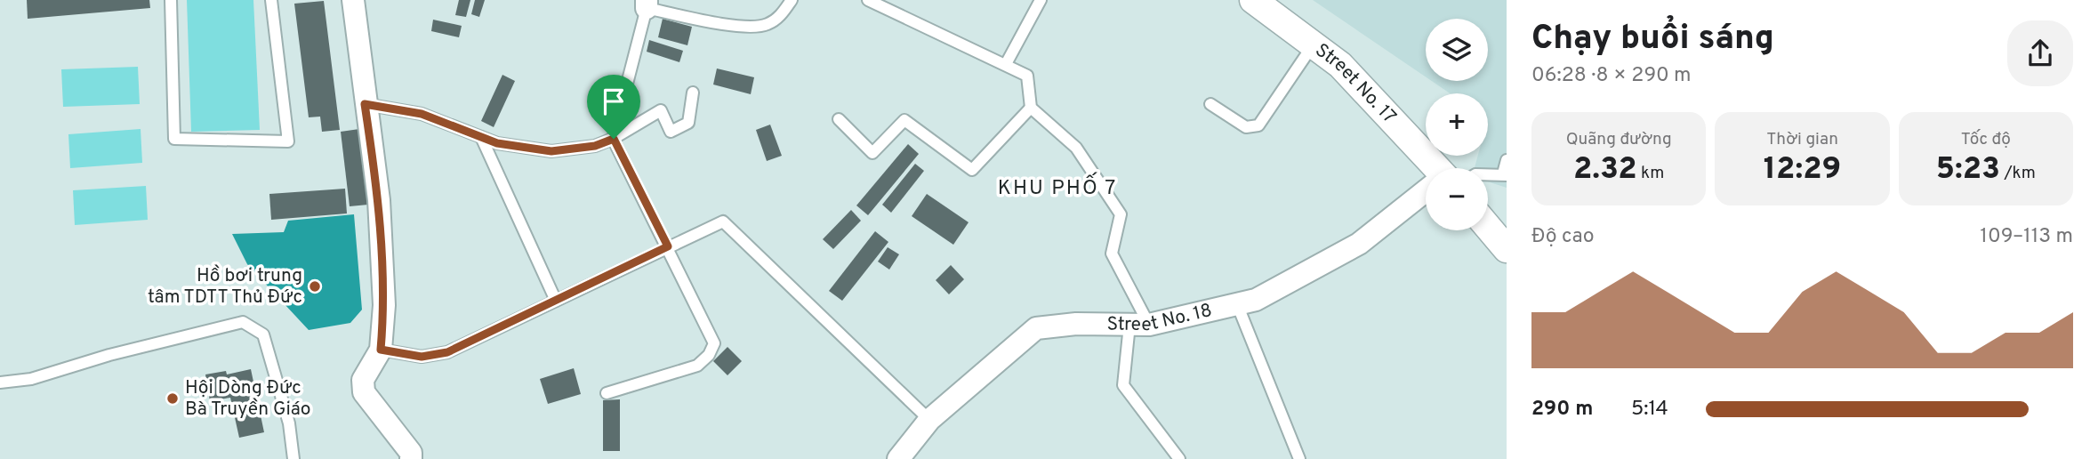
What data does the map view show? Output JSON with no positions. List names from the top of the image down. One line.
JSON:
{"streets":{"street":["Street No. 17","Street No. 18"]},"districts":["KHU PHỐ 7"],"places":["Hồ bơi trung tâm TDTT Thủ Đức","Hội Dòng Đức Bà Truyền Giáo"],"page":{"heading":["Chạy buổi sáng","06:28 · 8 × 290 m"],"map_buttons":["+","−"],"stats":[["Quãng đường","2.32 km"],["Thời gian","12:29"],["Tốc độ","5:23 /km"]],"chart":["Độ cao","109–113 m"],"list":[{"name":"290 m","note":"5:14"}]}}
